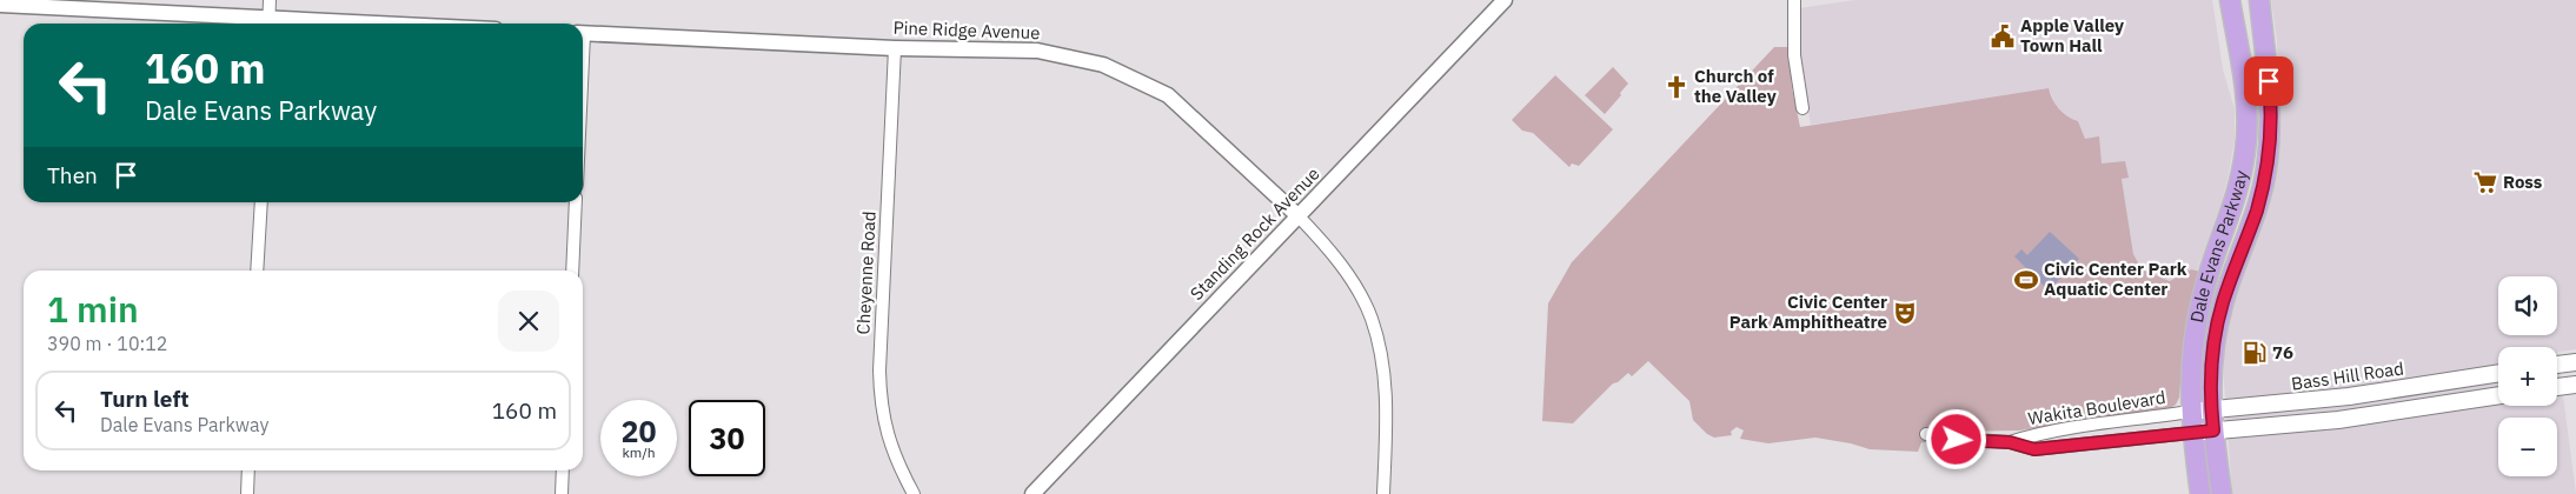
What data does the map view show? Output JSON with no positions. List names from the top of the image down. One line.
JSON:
{"streets":{"main road":["Dale Evans Parkway","Bass Hill Road"],"street":["Pine Ridge Avenue","Standing Rock Avenue","Cheyenne Road","Wakita Boulevard"]},"crossings":[["Pine Ridge Avenue","Standing Rock Avenue"],["Pine Ridge Avenue","Cheyenne Road"],["Dale Evans Parkway","Bass Hill Road"],["Dale Evans Parkway","Wakita Boulevard"],["Bass Hill Road","Wakita Boulevard"]],"places":{"public building":["Apple Valley Town Hall"],"church":["Church of the Valley"],"supermarket":["Ross"],"sports":["Civic Center Park Aquatic Center"],"theatre":["Civic Center Park Amphitheatre"],"fuel station":["76"]},"page":{"turn":["160 m","Dale Evans Parkway"],"then":"Then","heading":["1 min","390 m · 10:12"],"map_buttons":["+","−"],"list":[{"name":"Turn left","note":"Dale Evans Parkway","value":"160 m"}],"speed":"20 km/h","limit":"30"}}
